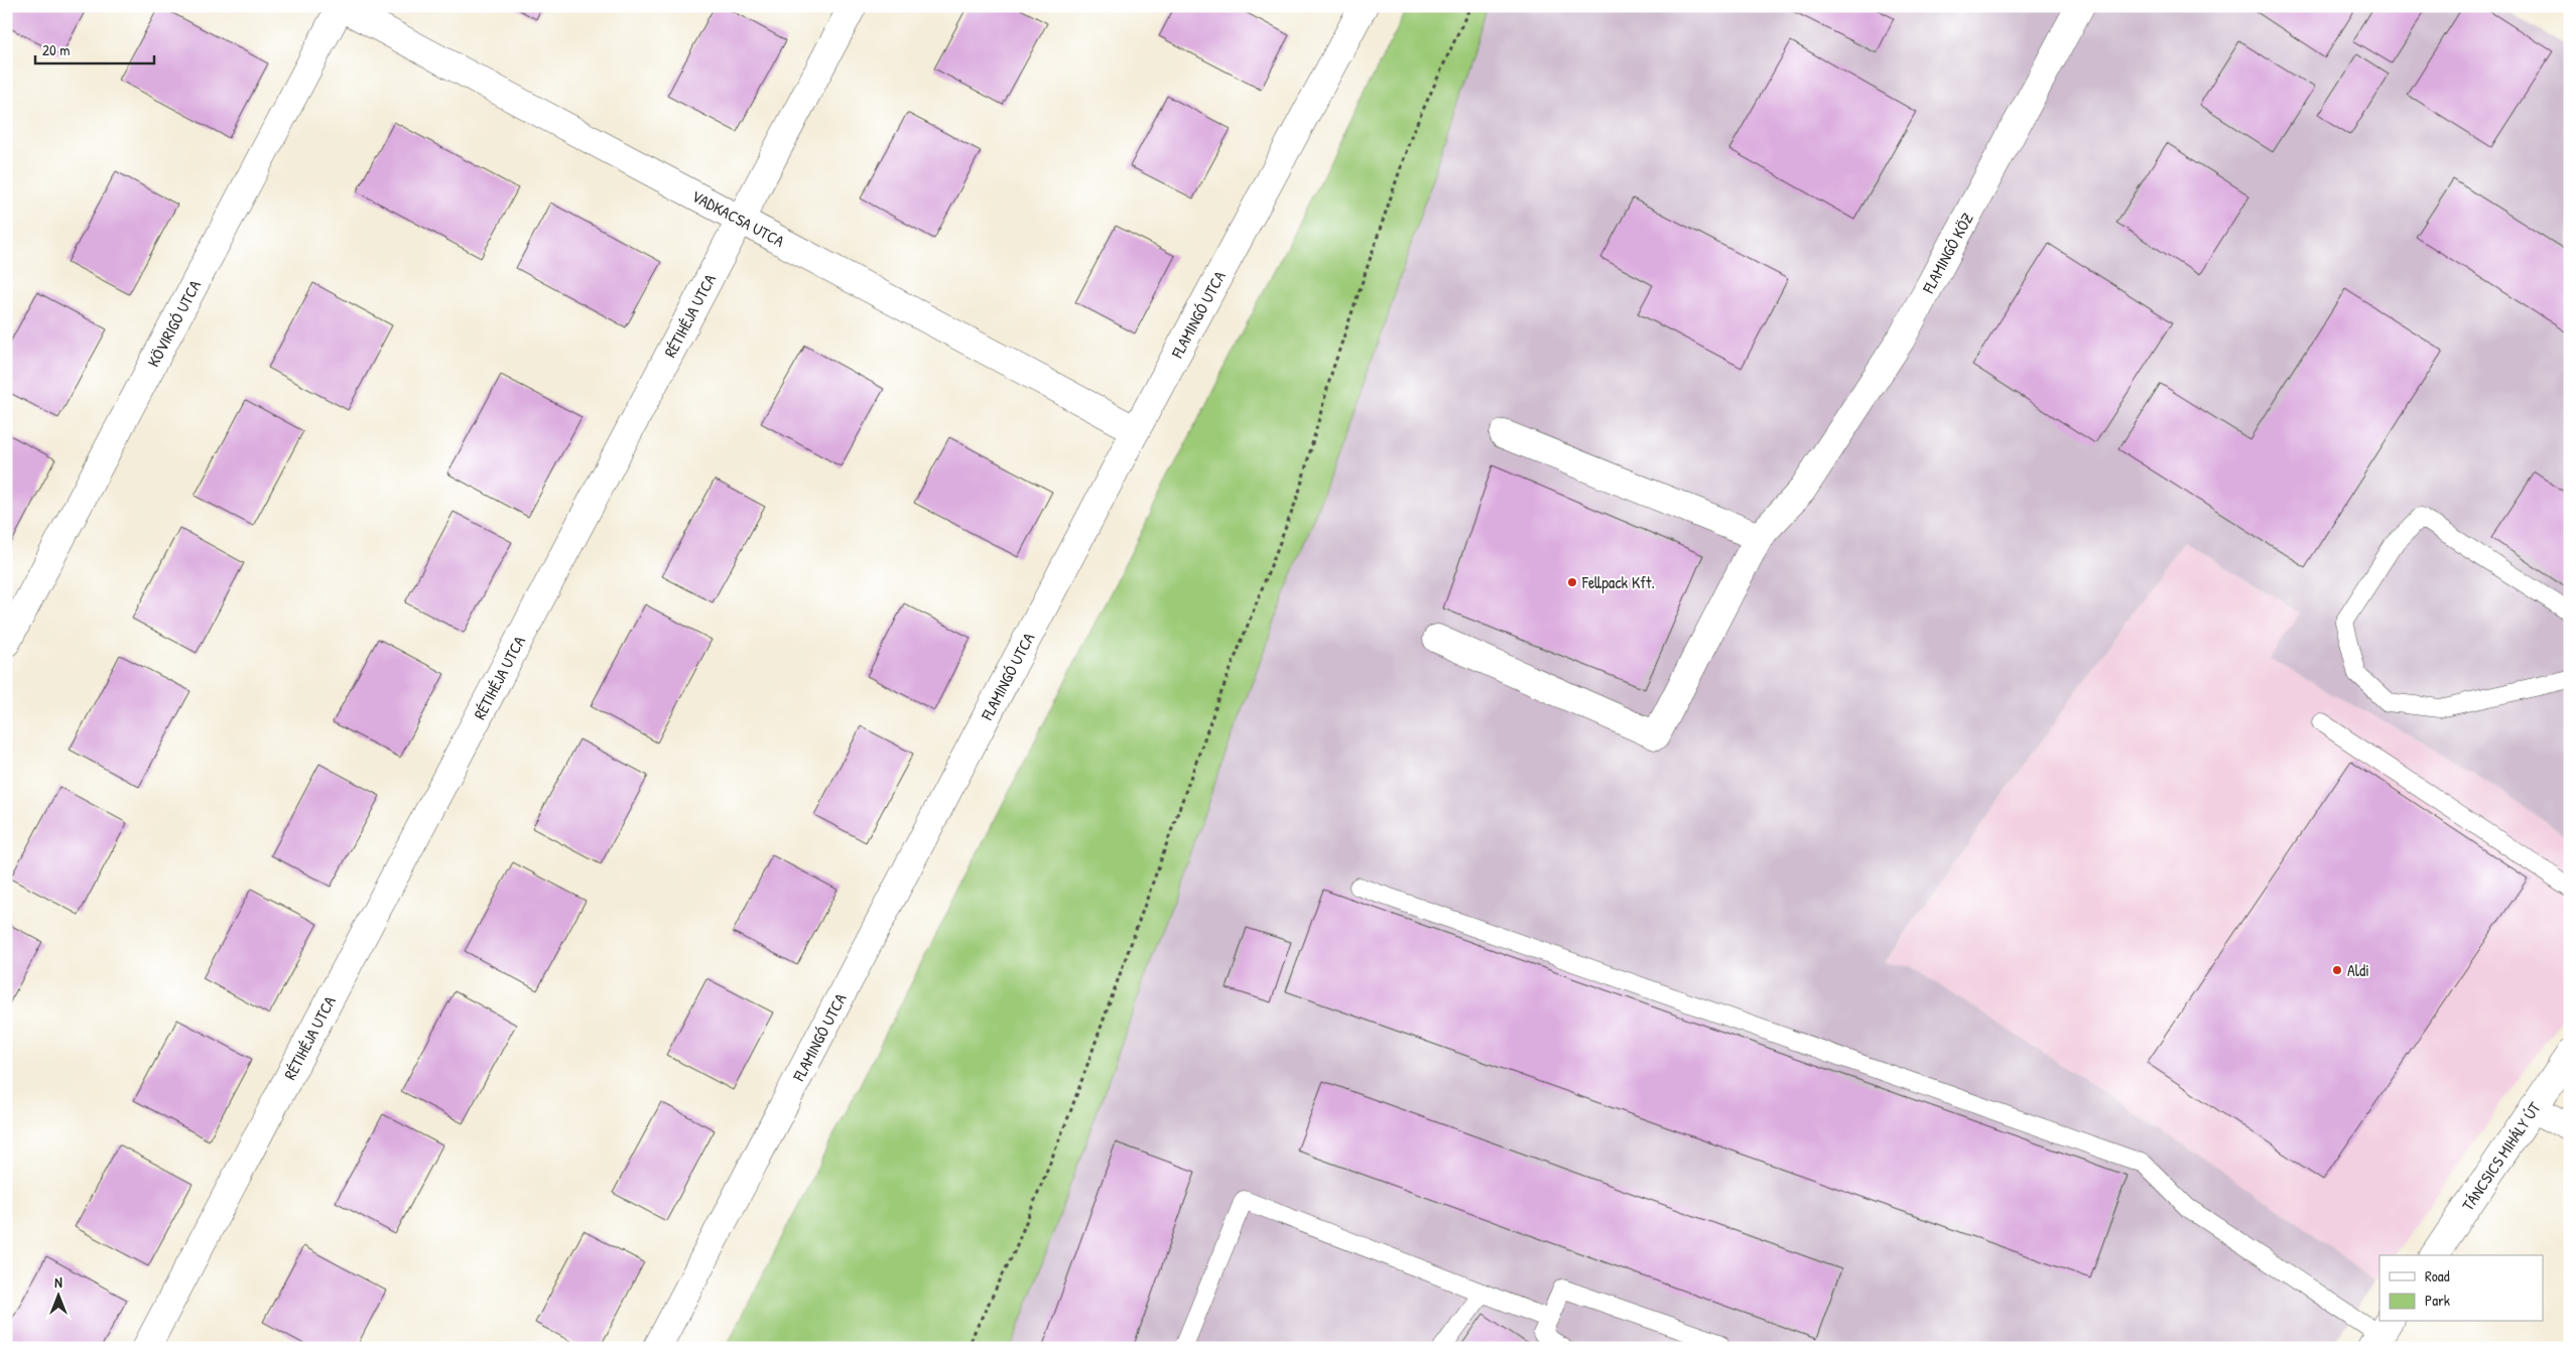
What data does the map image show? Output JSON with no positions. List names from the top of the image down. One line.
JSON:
{"streets":{"street":["VADKACSA UTCA","FLAMINGÓ KÖZ","FLAMINGÓ UTCA","RÉTIHÉJA UTCA","KÖVIRIGÓ UTCA","TÁNCSICS MIHÁLY ÚT"]},"crossings":[["VADKACSA UTCA","FLAMINGÓ UTCA"],["VADKACSA UTCA","RÉTIHÉJA UTCA"],["VADKACSA UTCA","KÖVIRIGÓ UTCA"]],"places":["Fellpack Kft.","Aldi"],"legend":["Road","Park"],"scale_bar":"20 m","north":"top"}
